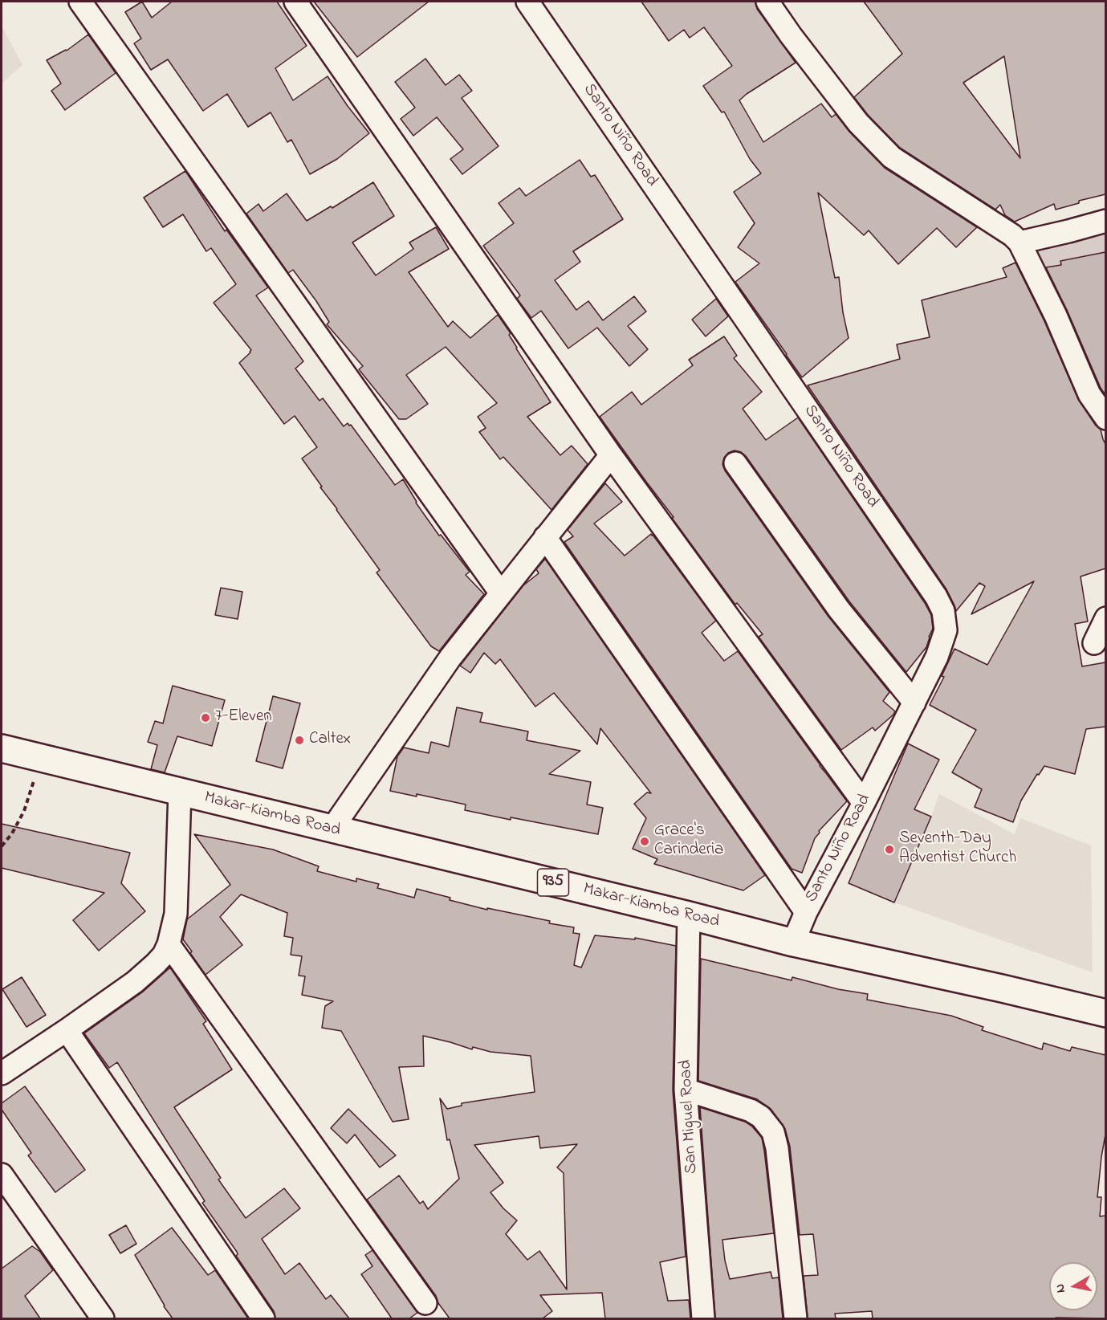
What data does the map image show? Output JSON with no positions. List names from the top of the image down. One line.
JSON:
{"streets":{"main road":["Makar-Kiamba Road","935"],"street":["Santo Niño Road","San Miguel Road"]},"crossings":[["Santo Niño Road","Makar-Kiamba Road"],["Makar-Kiamba Road","San Miguel Road"]],"places":["7-Eleven","Caltex","Grace's Carinderia","Seventh-Day Adventist Church"],"north":"left"}
